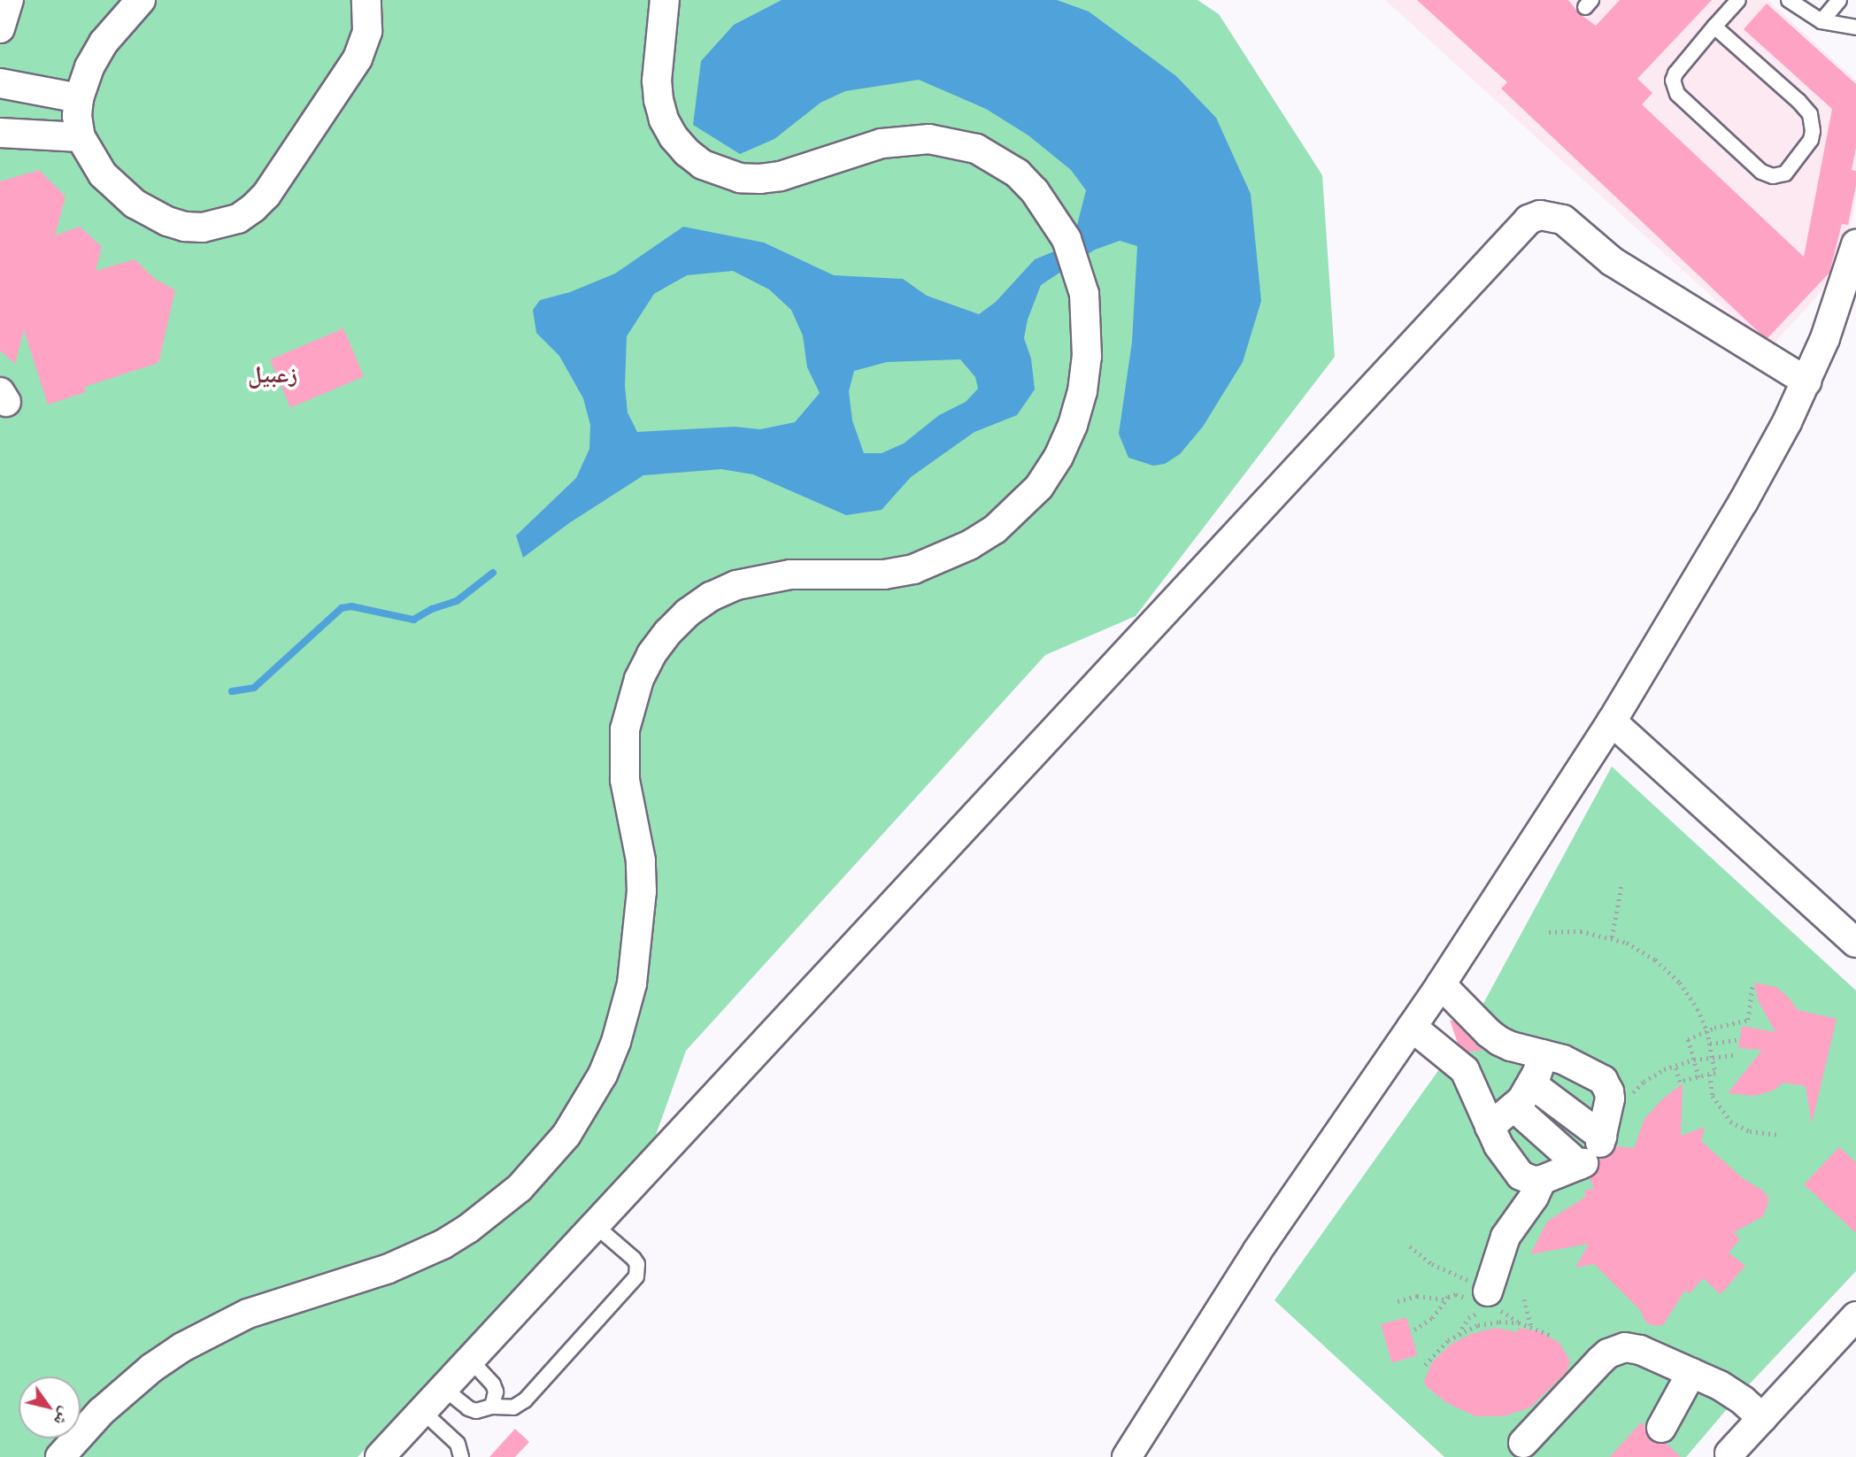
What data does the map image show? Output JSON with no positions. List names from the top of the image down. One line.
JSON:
{"districts":["زعبيل"],"north":"bottom right"}
